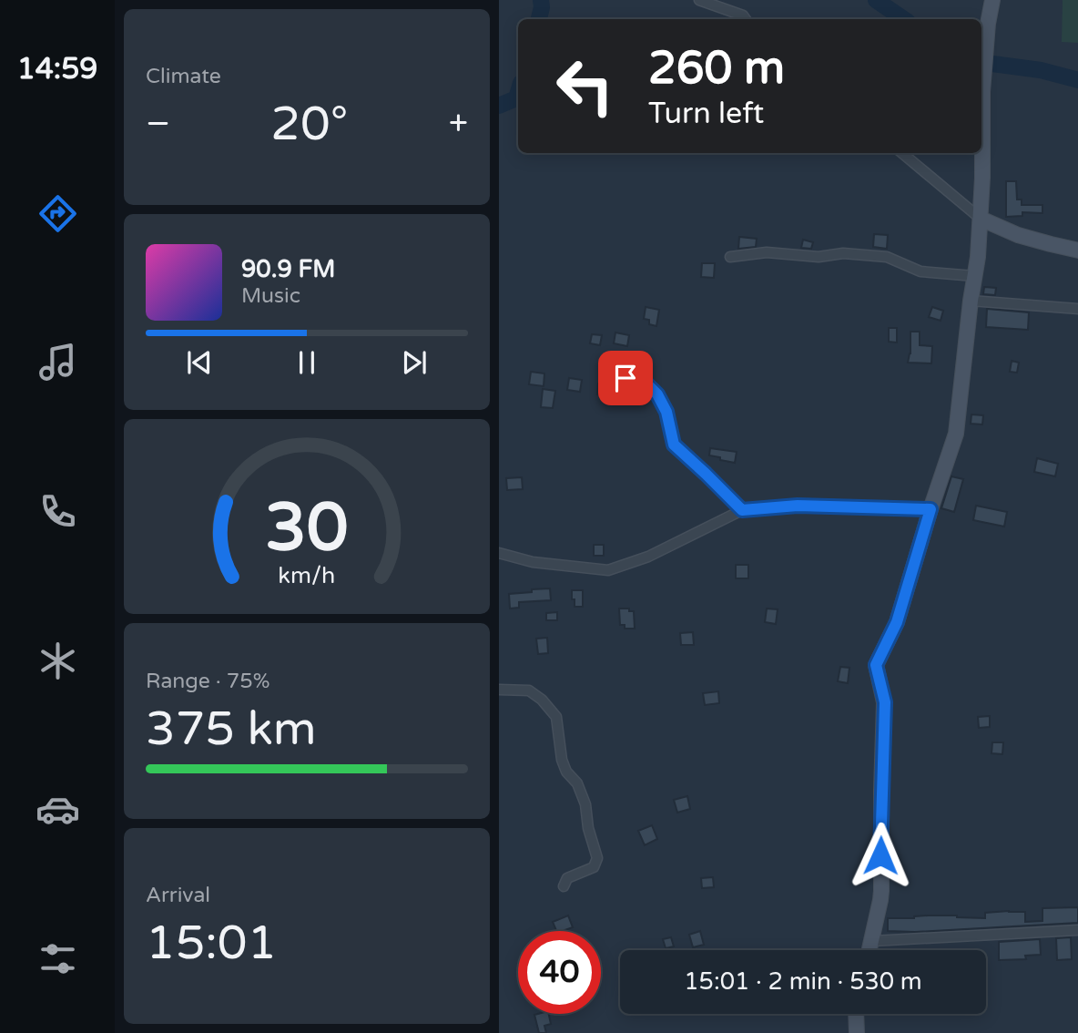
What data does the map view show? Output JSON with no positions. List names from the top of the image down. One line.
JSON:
{"page":{"tabs":"14:59","tile":["Climate",["Range · 75%","375 km"],["Arrival","15:01"]],"turn":["260 m","Turn left"],"heat":["−","20°","+"],"song":["90.9 FM","Music"],"limit":"40","trip":"15:01 · 2 min · 530 m","gauge":["30","km/h"]}}
